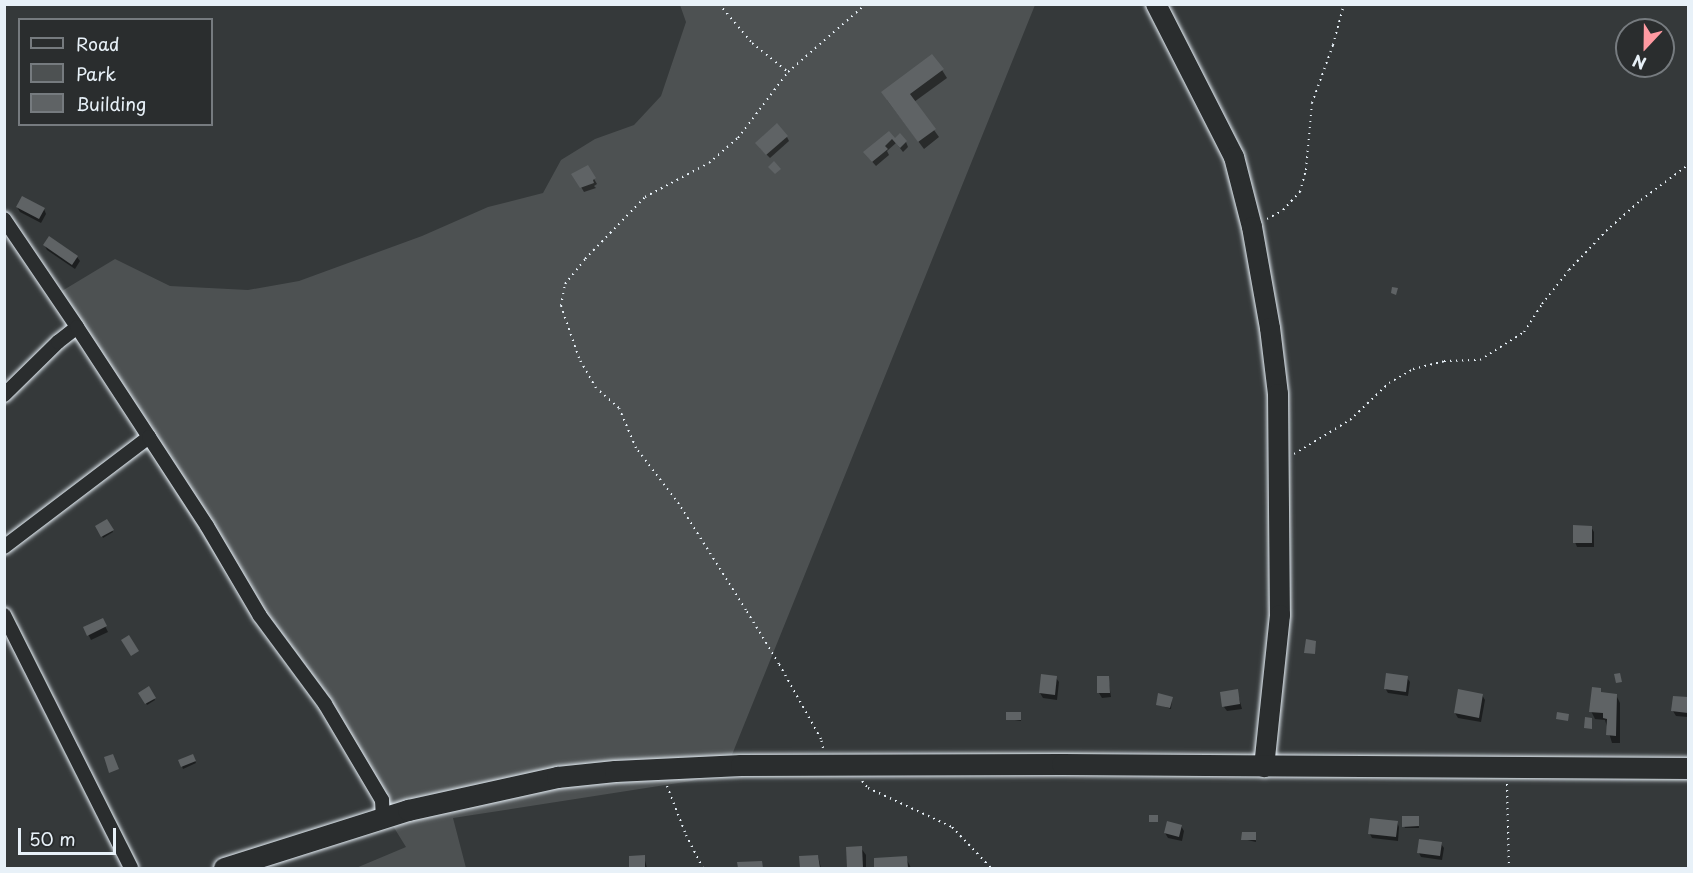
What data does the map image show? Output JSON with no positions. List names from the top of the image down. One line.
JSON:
{"legend":["Road","Park","Building"],"scale_bar":"50 m","north":"bottom"}
